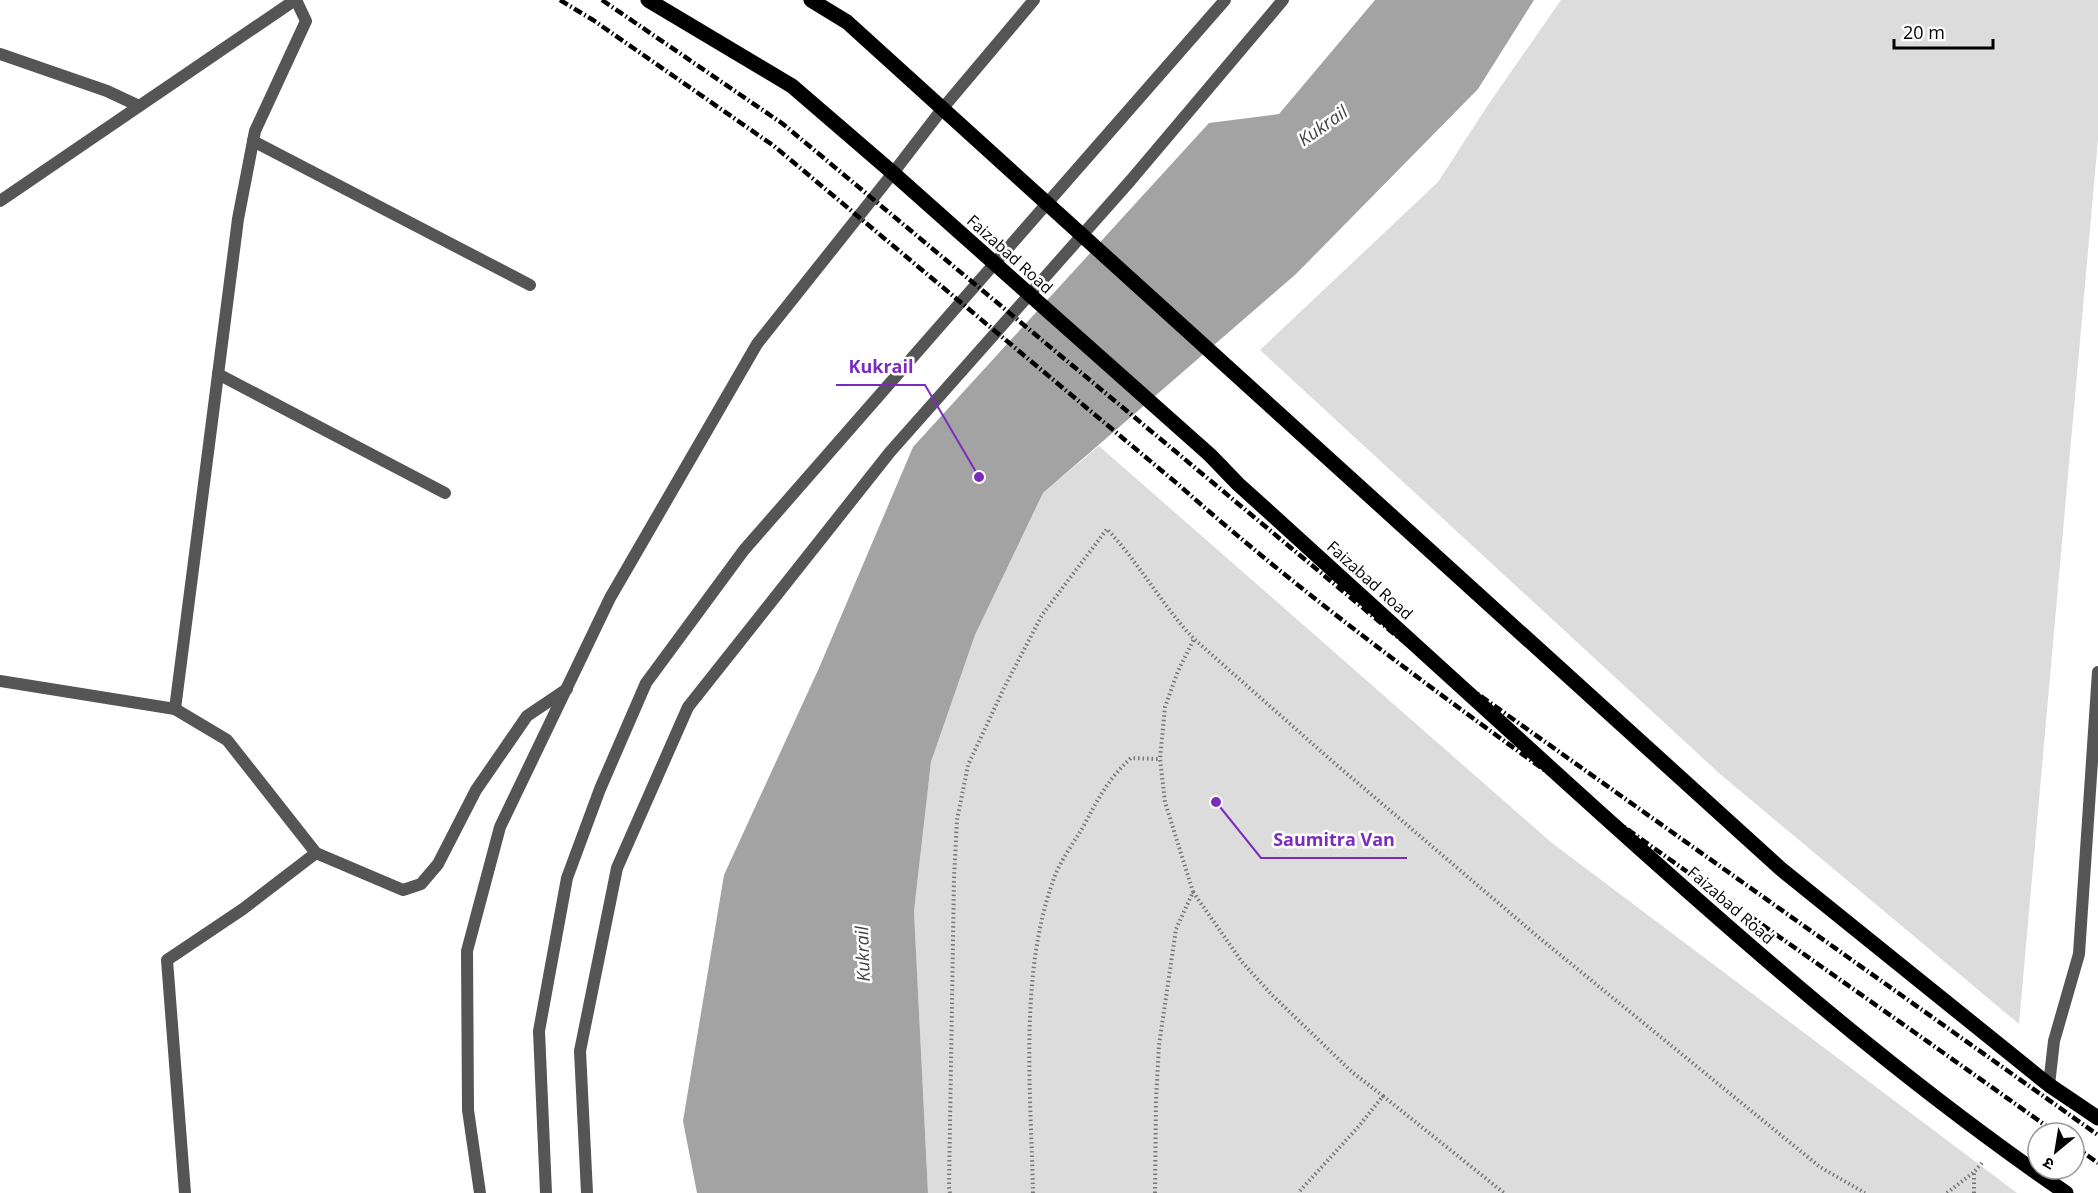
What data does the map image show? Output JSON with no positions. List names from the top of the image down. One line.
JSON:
{"streets":{"main road":["Faizabad Road"]},"water":["Kukrail"],"places":["Kukrail","Saumitra Van"],"scale_bar":"20 m","north":"bottom left"}
